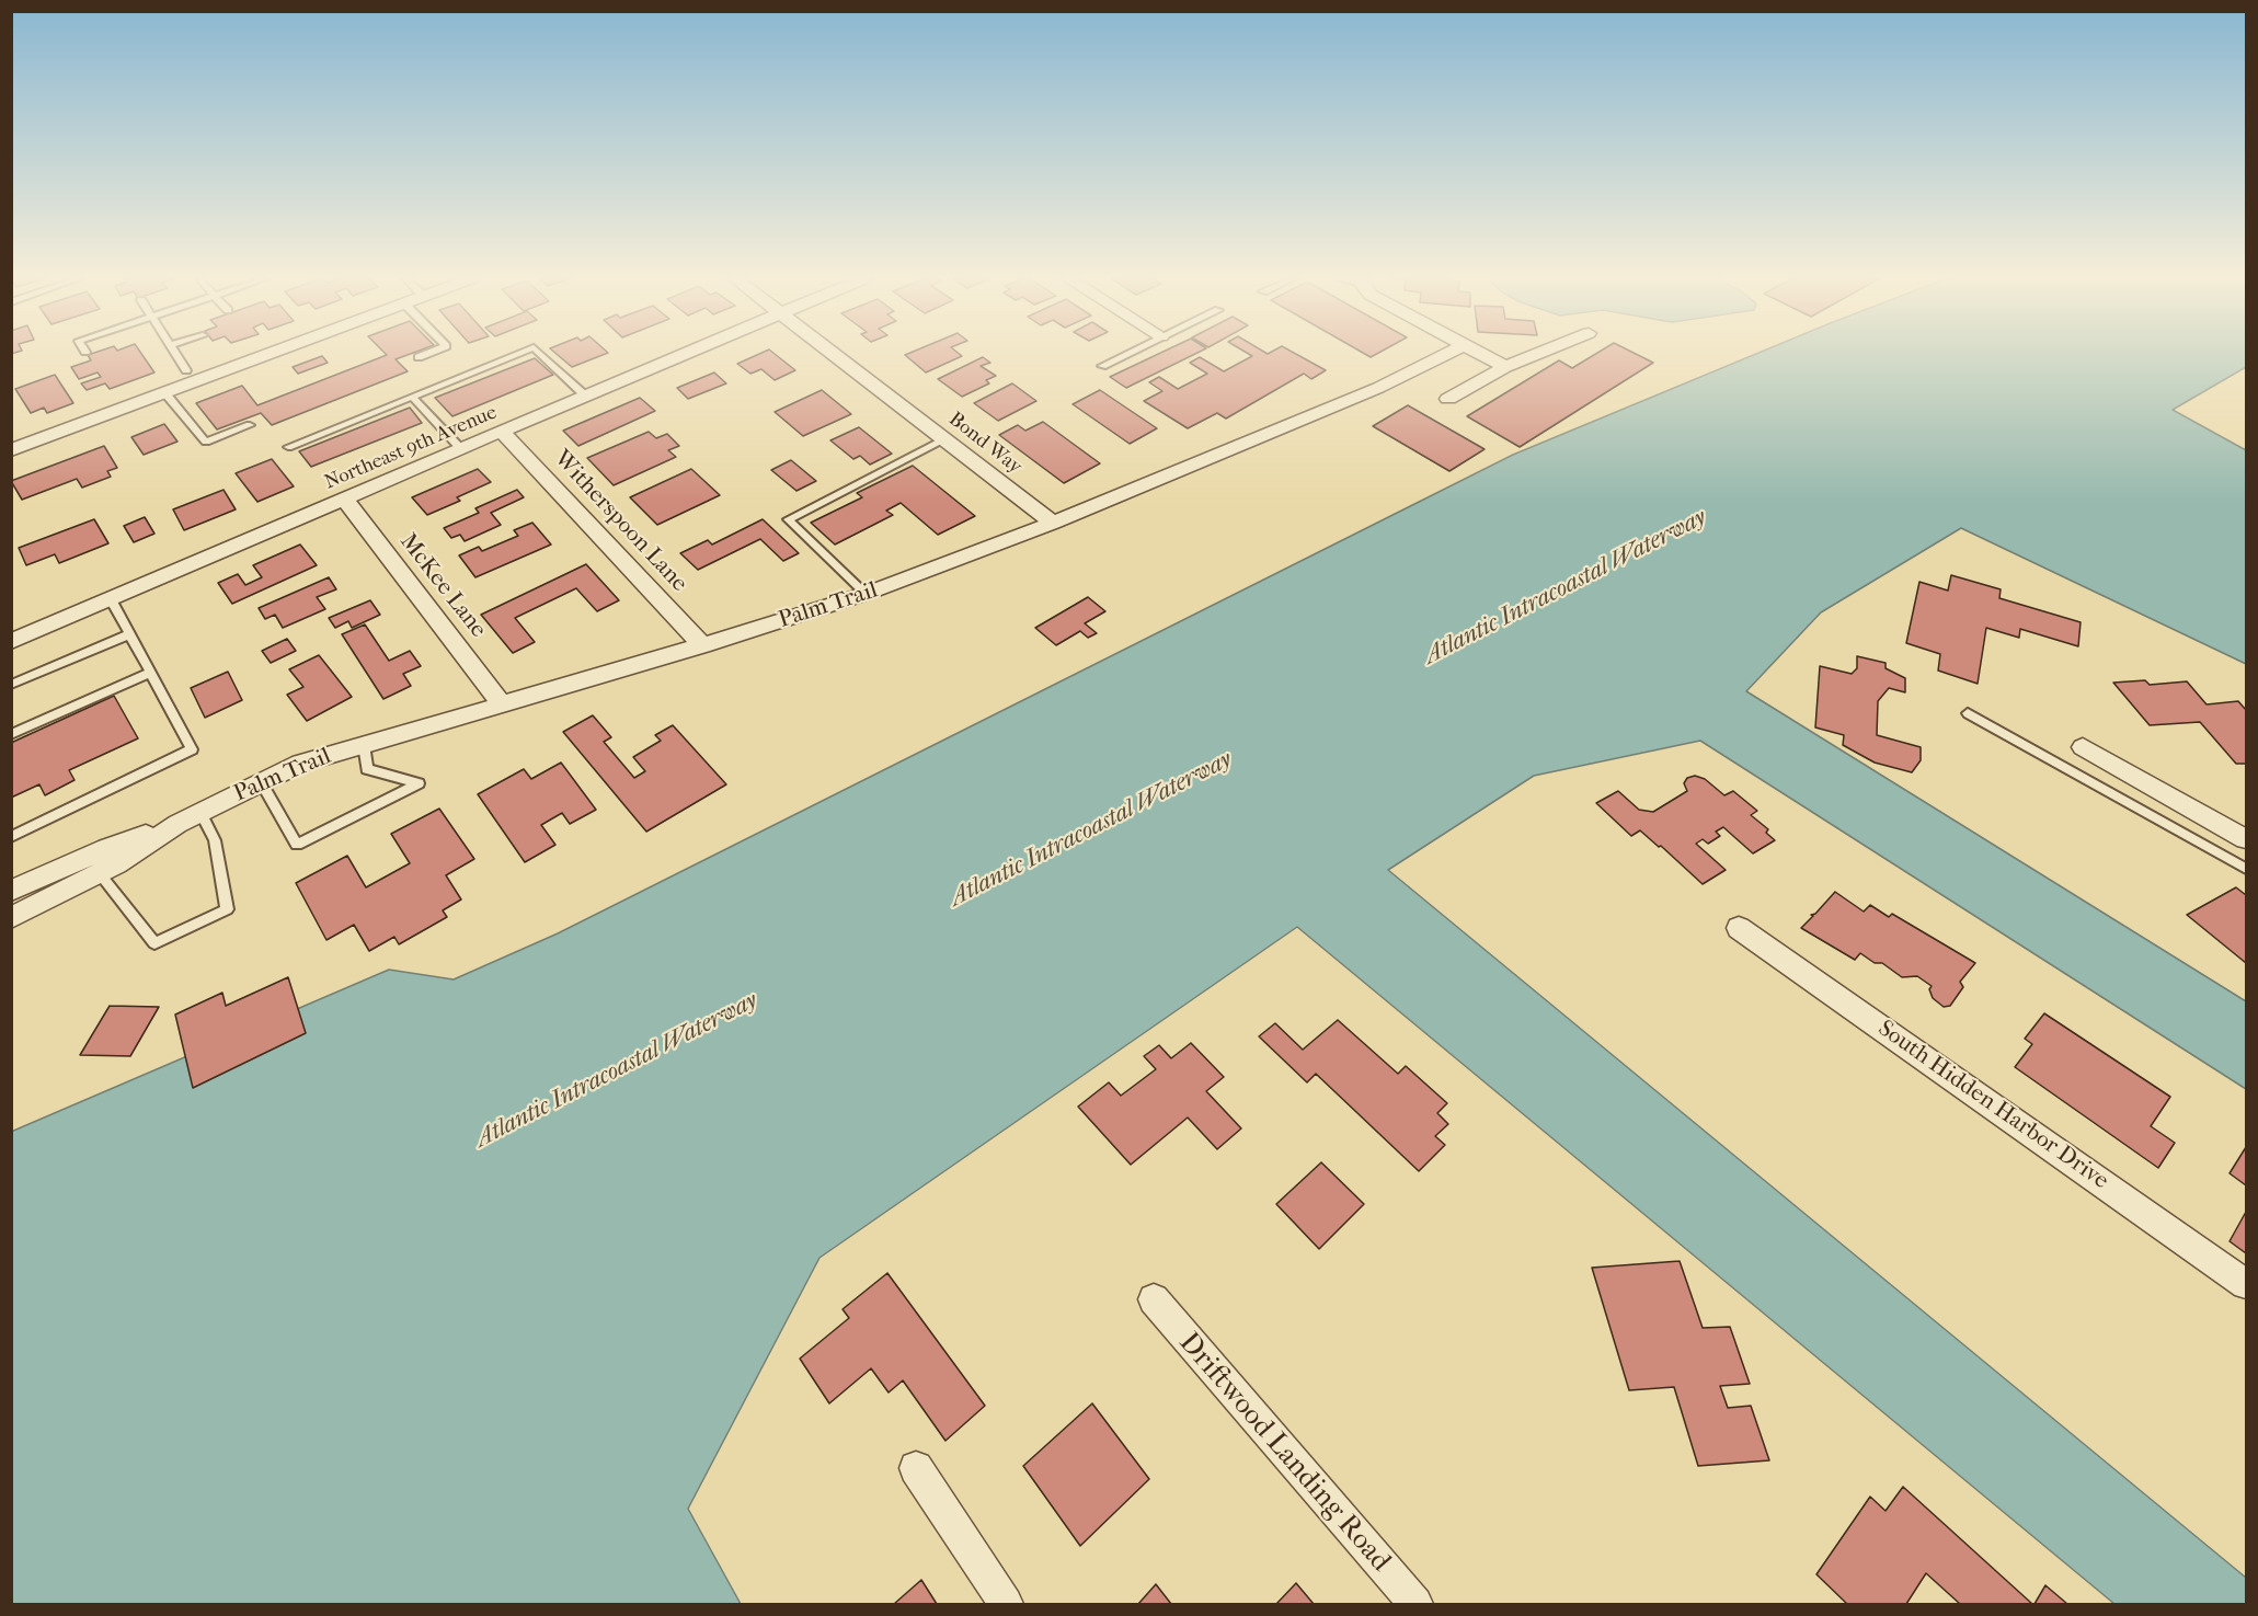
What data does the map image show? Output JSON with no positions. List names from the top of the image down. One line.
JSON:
{"streets":{"street":["Bond Way","Northeast 9th Avenue","Witherspoon Lane","McKee Lane","Palm Trail","South Hidden Harbor Drive","Driftwood Landing Road"]},"crossings":[["Bond Way","Palm Trail"],["Northeast 9th Avenue","Witherspoon Lane"],["Northeast 9th Avenue","McKee Lane"],["Witherspoon Lane","Palm Trail"],["McKee Lane","Palm Trail"]],"water":["Atlantic Intracoastal Waterway"]}
